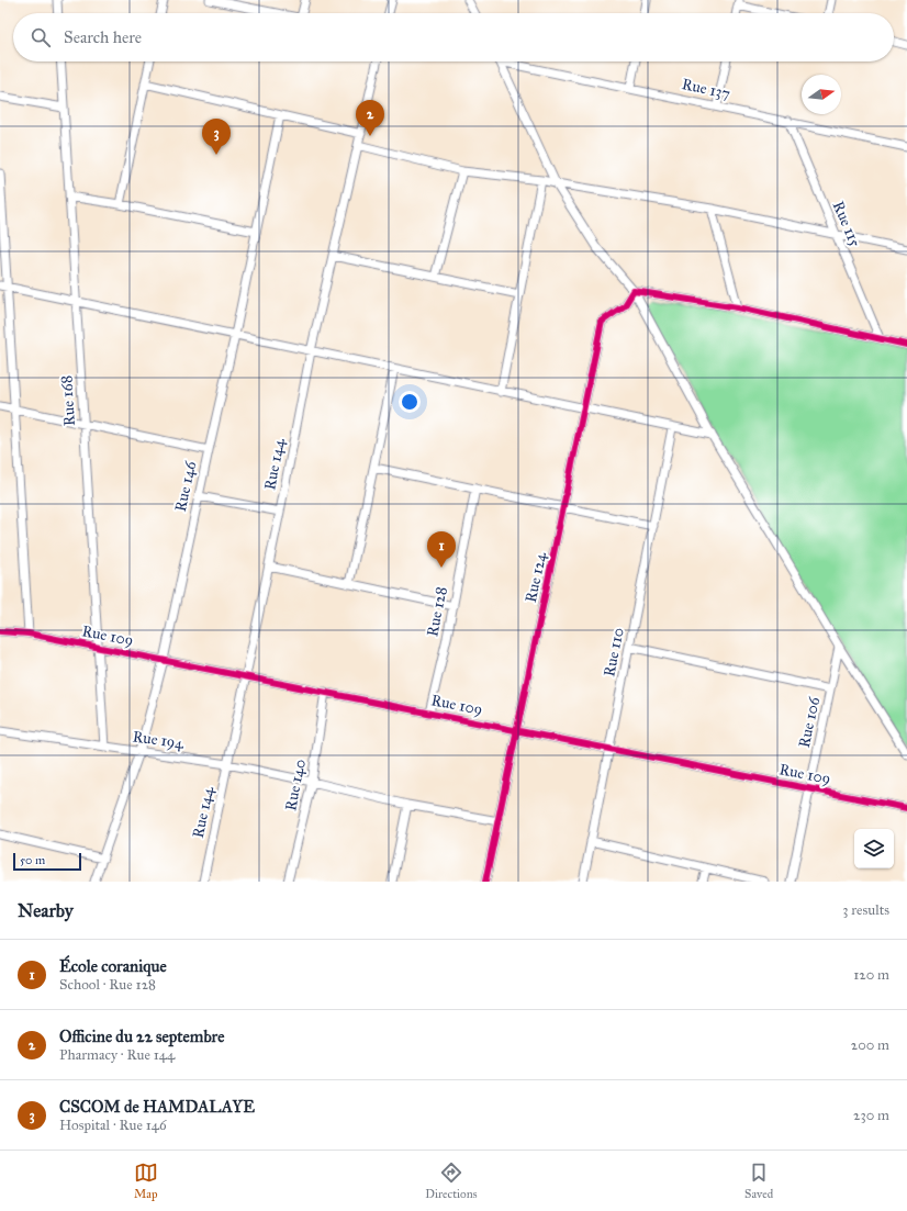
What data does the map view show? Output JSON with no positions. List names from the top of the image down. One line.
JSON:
{"streets":{"street":["Rue 137","Rue 115","Rue 168","Rue 144","Rue 146","Rue 124","Rue 128","Rue 109","Rue 110","Rue 106","Rue 194","Rue 140"]},"crossings":[["Rue 137","Rue 115"],["Rue 168","Rue 109"],["Rue 168","Rue 194"],["Rue 144","Rue 109"],["Rue 144","Rue 194"],["Rue 146","Rue 109"],["Rue 146","Rue 194"],["Rue 124","Rue 109"],["Rue 124","Rue 194"],["Rue 128","Rue 109"],["Rue 109","Rue 110"],["Rue 109","Rue 106"],["Rue 109","Rue 140"],["Rue 194","Rue 140"]],"scale_bar":"50 m","north":"right","page":{"search":"Search here","pins":["2","3","1"],"scale":"50 m","heading":["Nearby","3 results"],"list":[{"mark":"1","name":"École coranique","note":"School · Rue 128","value":"120 m"},{"mark":"2","name":"Officine du 22 septembre","note":"Pharmacy · Rue 144","value":"200 m"},{"mark":"3","name":"CSCOM de HAMDALAYE","note":"Hospital · Rue 146","value":"230 m"}],"nav":["Map","Directions","Saved"]}}
